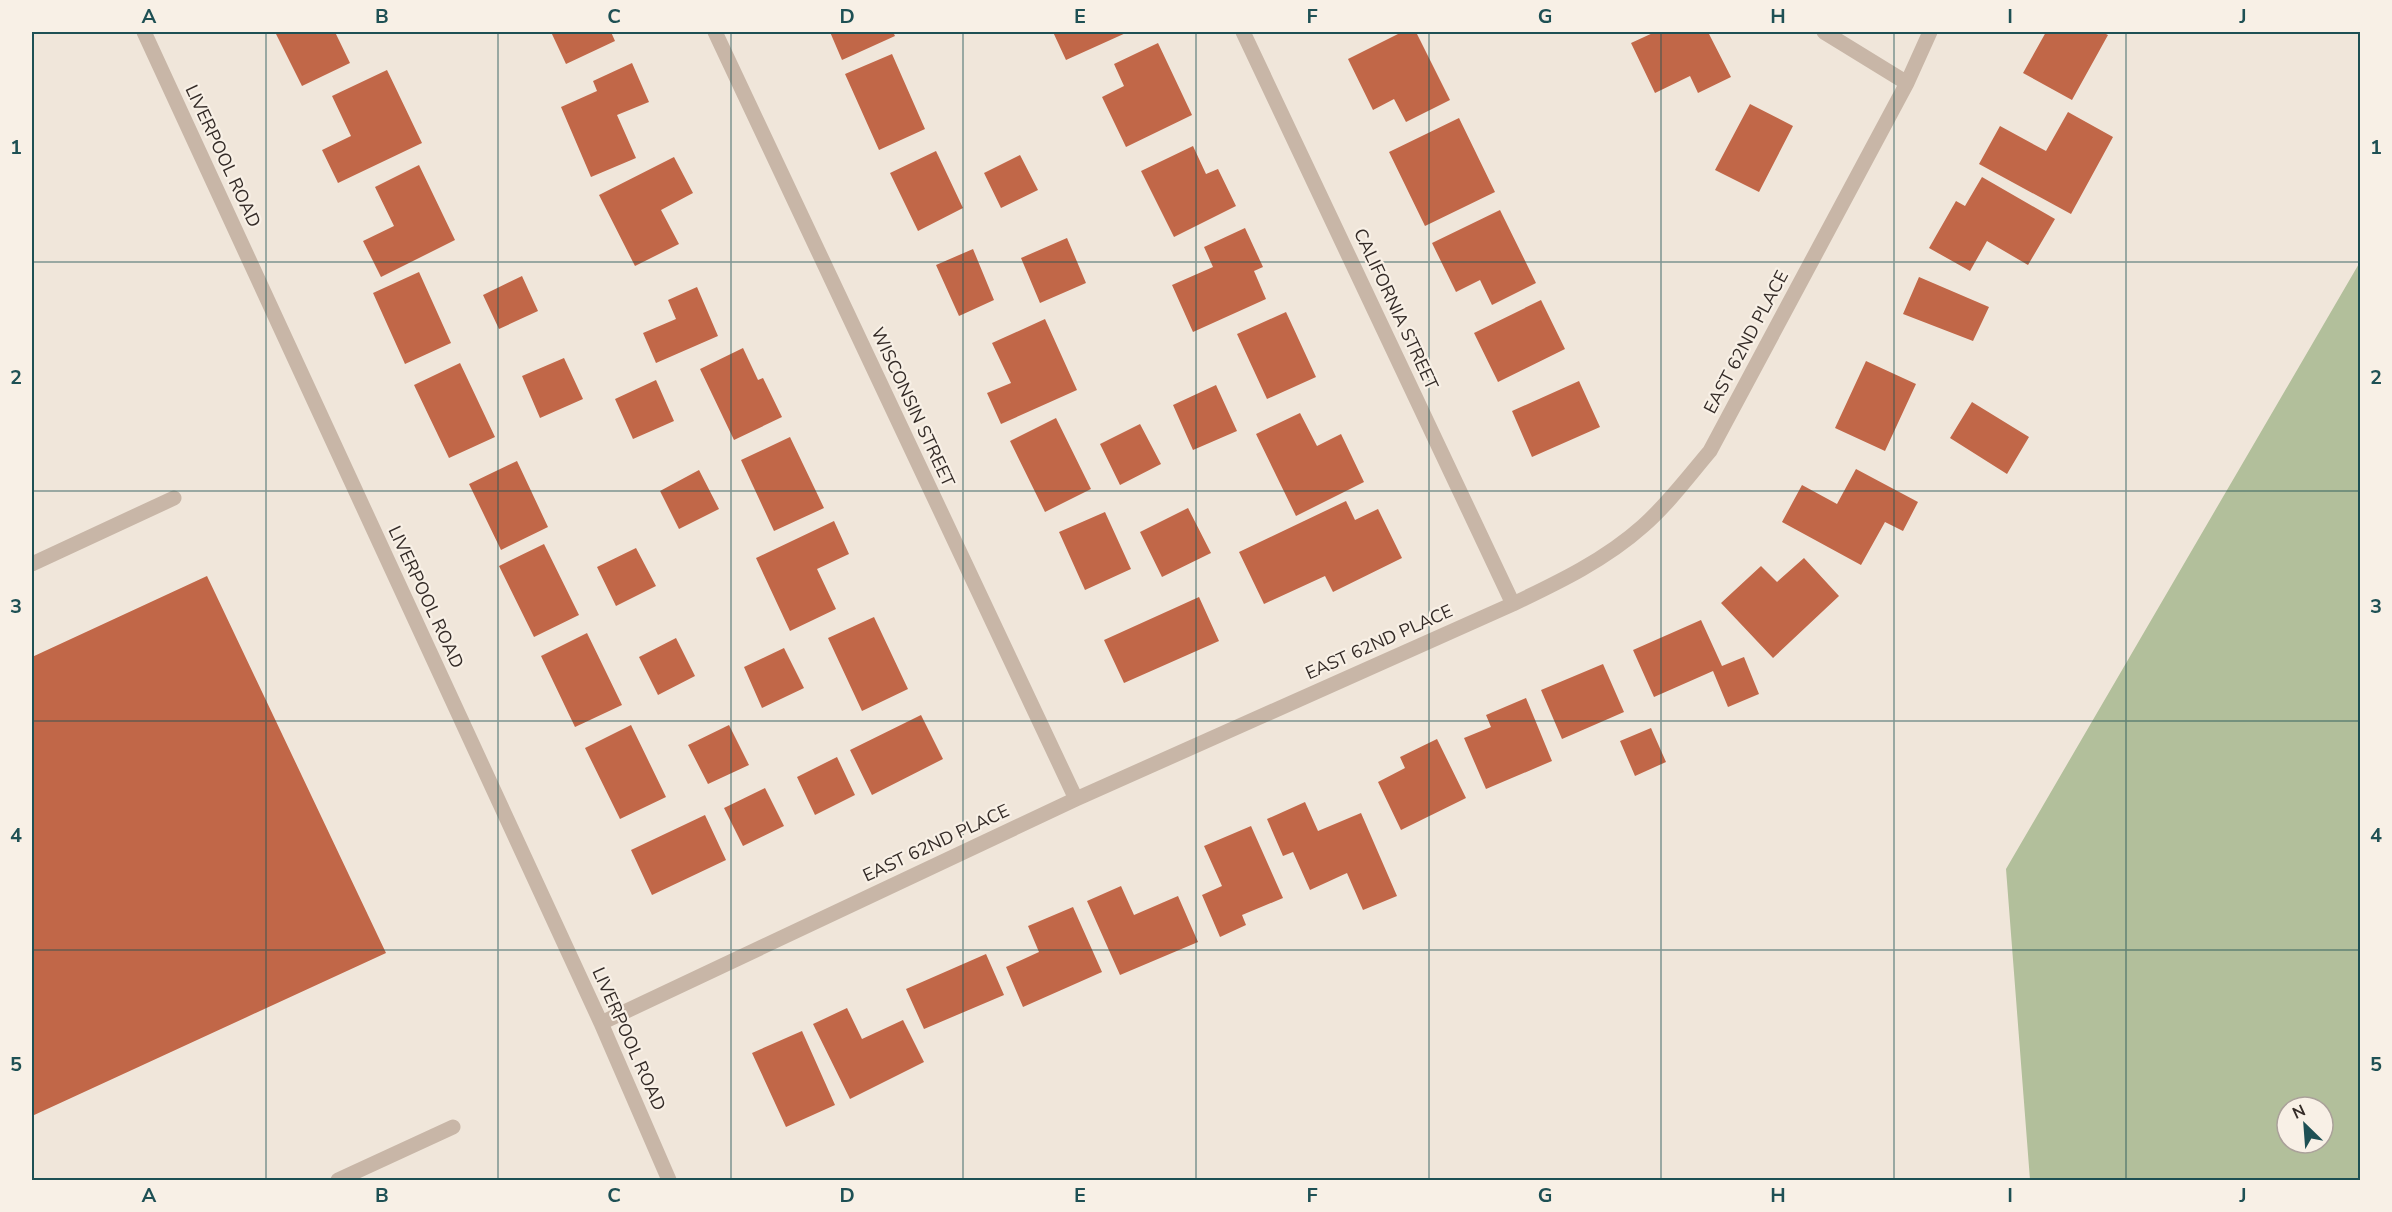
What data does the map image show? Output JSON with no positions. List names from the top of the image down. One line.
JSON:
{"streets":{"street":["LIVERPOOL ROAD","CALIFORNIA STREET","EAST 62ND PLACE","WISCONSIN STREET"]},"crossings":[["LIVERPOOL ROAD","EAST 62ND PLACE"],["CALIFORNIA STREET","EAST 62ND PLACE"],["EAST 62ND PLACE","WISCONSIN STREET"]],"north":"top left","grid":{"columns":["A","B","C","D","E","F","G","H","I","J"],"rows":["1","2","3","4","5"]}}
